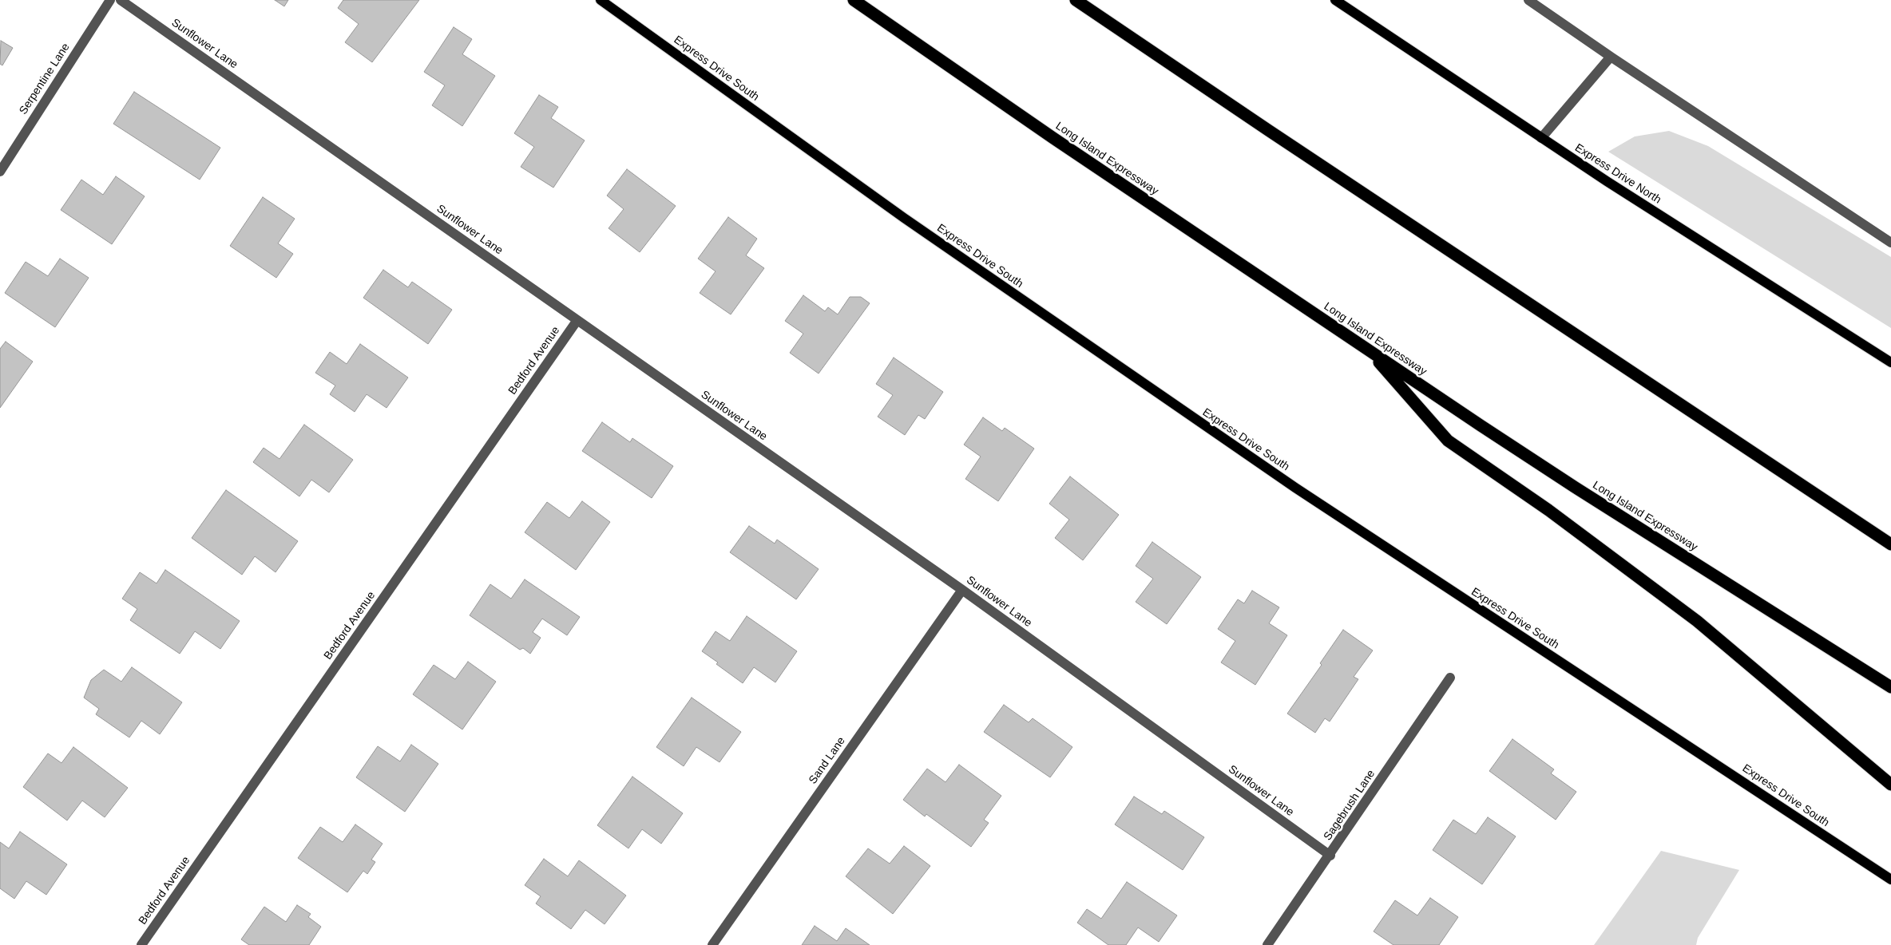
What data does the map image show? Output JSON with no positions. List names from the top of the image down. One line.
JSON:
{"streets":{"highway":["Long Island Expressway"],"main road":["Express Drive South","Express Drive North"],"street":["Sunflower Lane","Serpentine Lane","Bedford Avenue","Sand Lane","Sagebrush Lane"]},"crossings":[["Sunflower Lane","Bedford Avenue"],["Sunflower Lane","Sand Lane"],["Sunflower Lane","Sagebrush Lane"]]}
